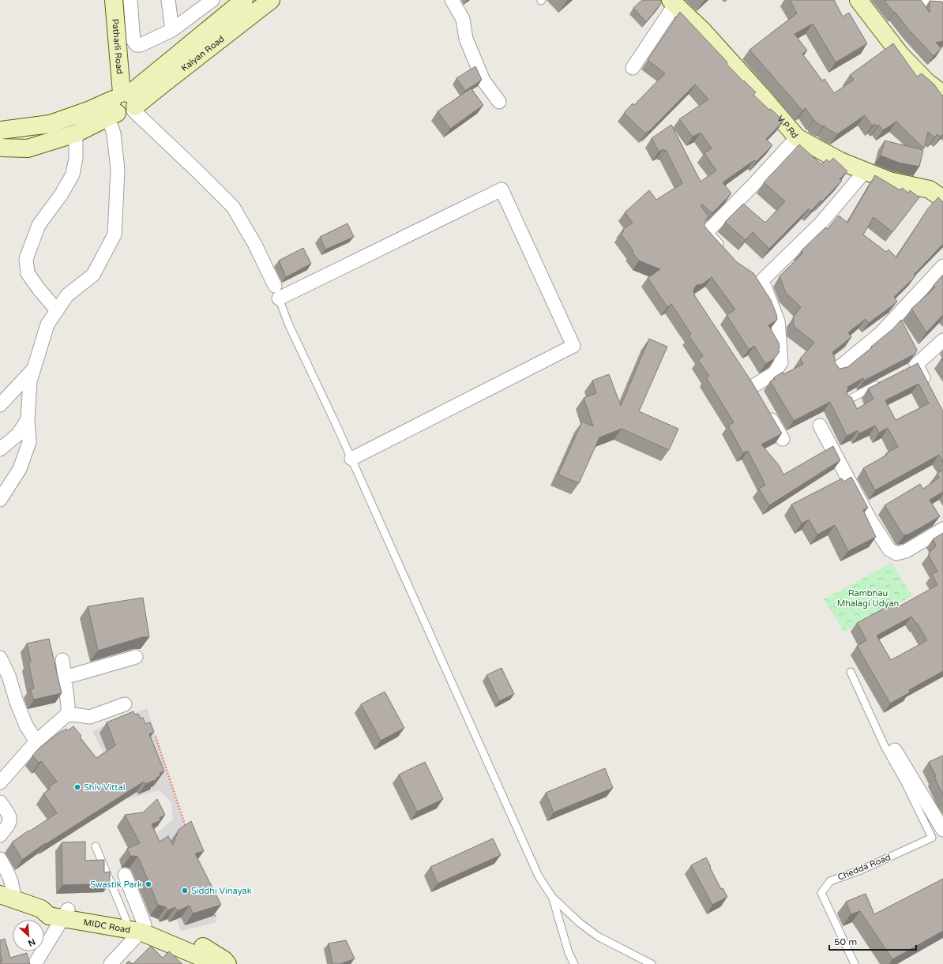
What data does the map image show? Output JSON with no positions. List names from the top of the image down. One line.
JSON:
{"streets":{"street":["Patharli Road","Kalyan Road","V.P.Rd","MIDC Road"],"lane":["Chedda Road"]},"crossings":[["Patharli Road","Kalyan Road"]],"parks":["Rambhau Mhalagi Udyan"],"places":["Shiv Vittal","Swastik Park","Siddhi Vinayak"],"scale_bar":"50 m","north":"bottom right"}
